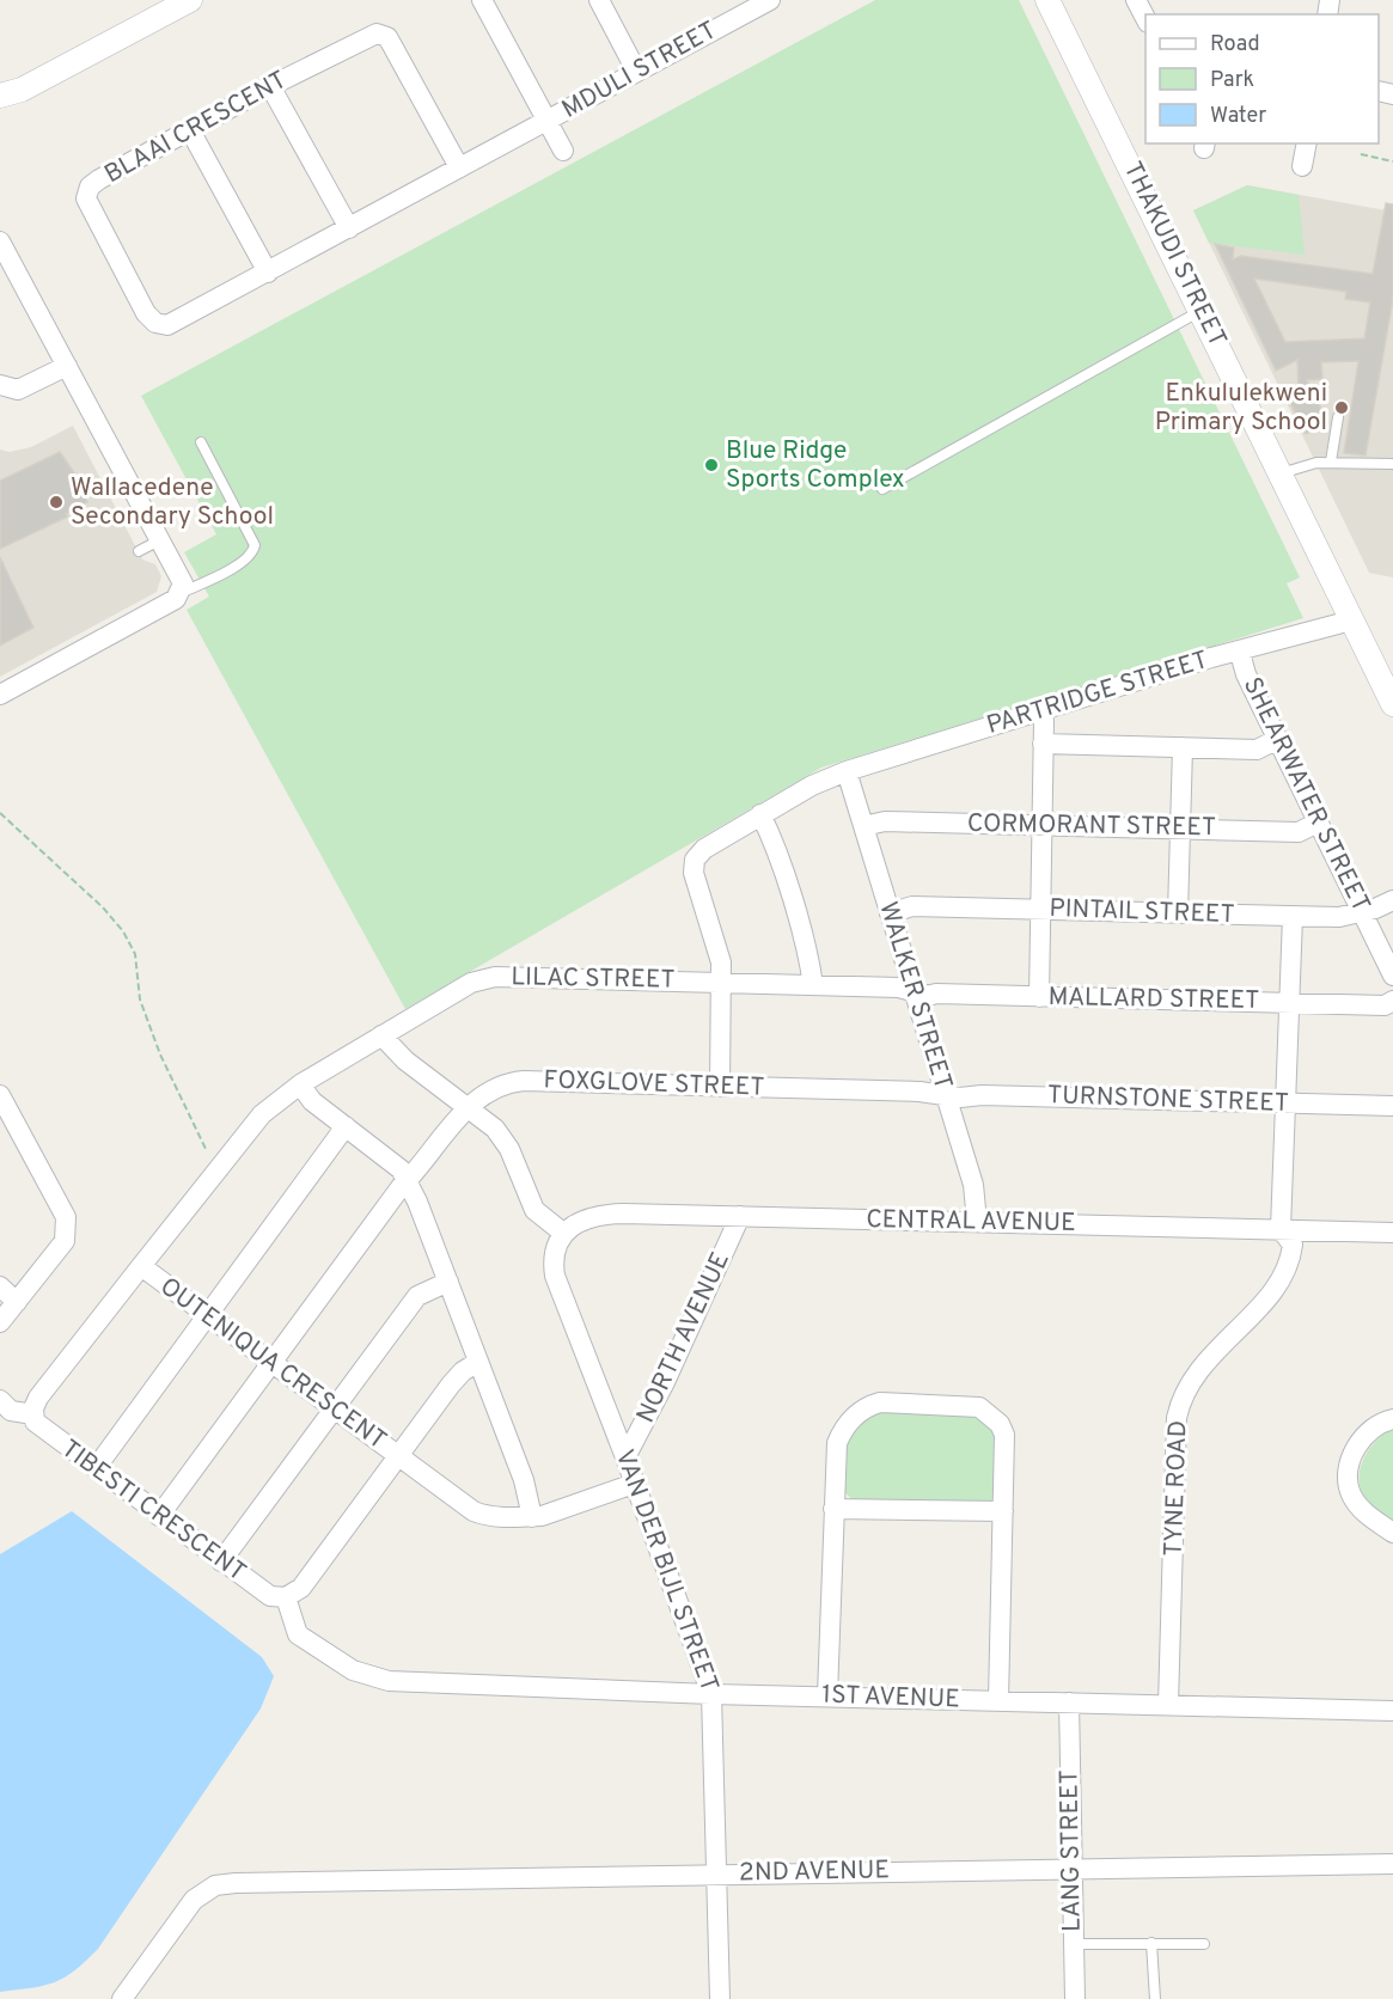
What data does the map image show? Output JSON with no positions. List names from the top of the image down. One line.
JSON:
{"streets":{"street":["MDULI STREET","BLAAI CRESCENT","THAKUDI STREET","PARTRIDGE STREET","SHEARWATER STREET","CORMORANT STREET","PINTAIL STREET","LILAC STREET","WALKER STREET","MALLARD STREET","FOXGLOVE STREET","TURNSTONE STREET","CENTRAL AVENUE","NORTH AVENUE","OUTENIQUA CRESCENT","TYNE ROAD","TIBESTI CRESCENT","VAN DER BIJL STREET","1ST AVENUE","LANG STREET","2ND AVENUE"]},"crossings":[["MDULI STREET","BLAAI CRESCENT"],["THAKUDI STREET","PARTRIDGE STREET"],["PARTRIDGE STREET","SHEARWATER STREET"],["PARTRIDGE STREET","LILAC STREET"],["PARTRIDGE STREET","WALKER STREET"],["SHEARWATER STREET","CORMORANT STREET"],["SHEARWATER STREET","PINTAIL STREET"],["CORMORANT STREET","WALKER STREET"],["PINTAIL STREET","WALKER STREET"],["LILAC STREET","WALKER STREET"],["LILAC STREET","MALLARD STREET"],["LILAC STREET","OUTENIQUA CRESCENT"],["WALKER STREET","MALLARD STREET"],["WALKER STREET","FOXGLOVE STREET"],["WALKER STREET","TURNSTONE STREET"],["WALKER STREET","CENTRAL AVENUE"],["FOXGLOVE STREET","TURNSTONE STREET"],["FOXGLOVE STREET","OUTENIQUA CRESCENT"],["FOXGLOVE STREET","TIBESTI CRESCENT"],["CENTRAL AVENUE","NORTH AVENUE"],["CENTRAL AVENUE","TYNE ROAD"],["CENTRAL AVENUE","VAN DER BIJL STREET"],["NORTH AVENUE","VAN DER BIJL STREET"],["OUTENIQUA CRESCENT","VAN DER BIJL STREET"],["TYNE ROAD","1ST AVENUE"],["TIBESTI CRESCENT","1ST AVENUE"],["VAN DER BIJL STREET","1ST AVENUE"],["VAN DER BIJL STREET","2ND AVENUE"],["1ST AVENUE","LANG STREET"],["LANG STREET","2ND AVENUE"]],"places":["Enkululekweni Primary School","Blue Ridge Sports Complex","Wallacedene Secondary School"],"legend":["Road","Park","Water"]}
